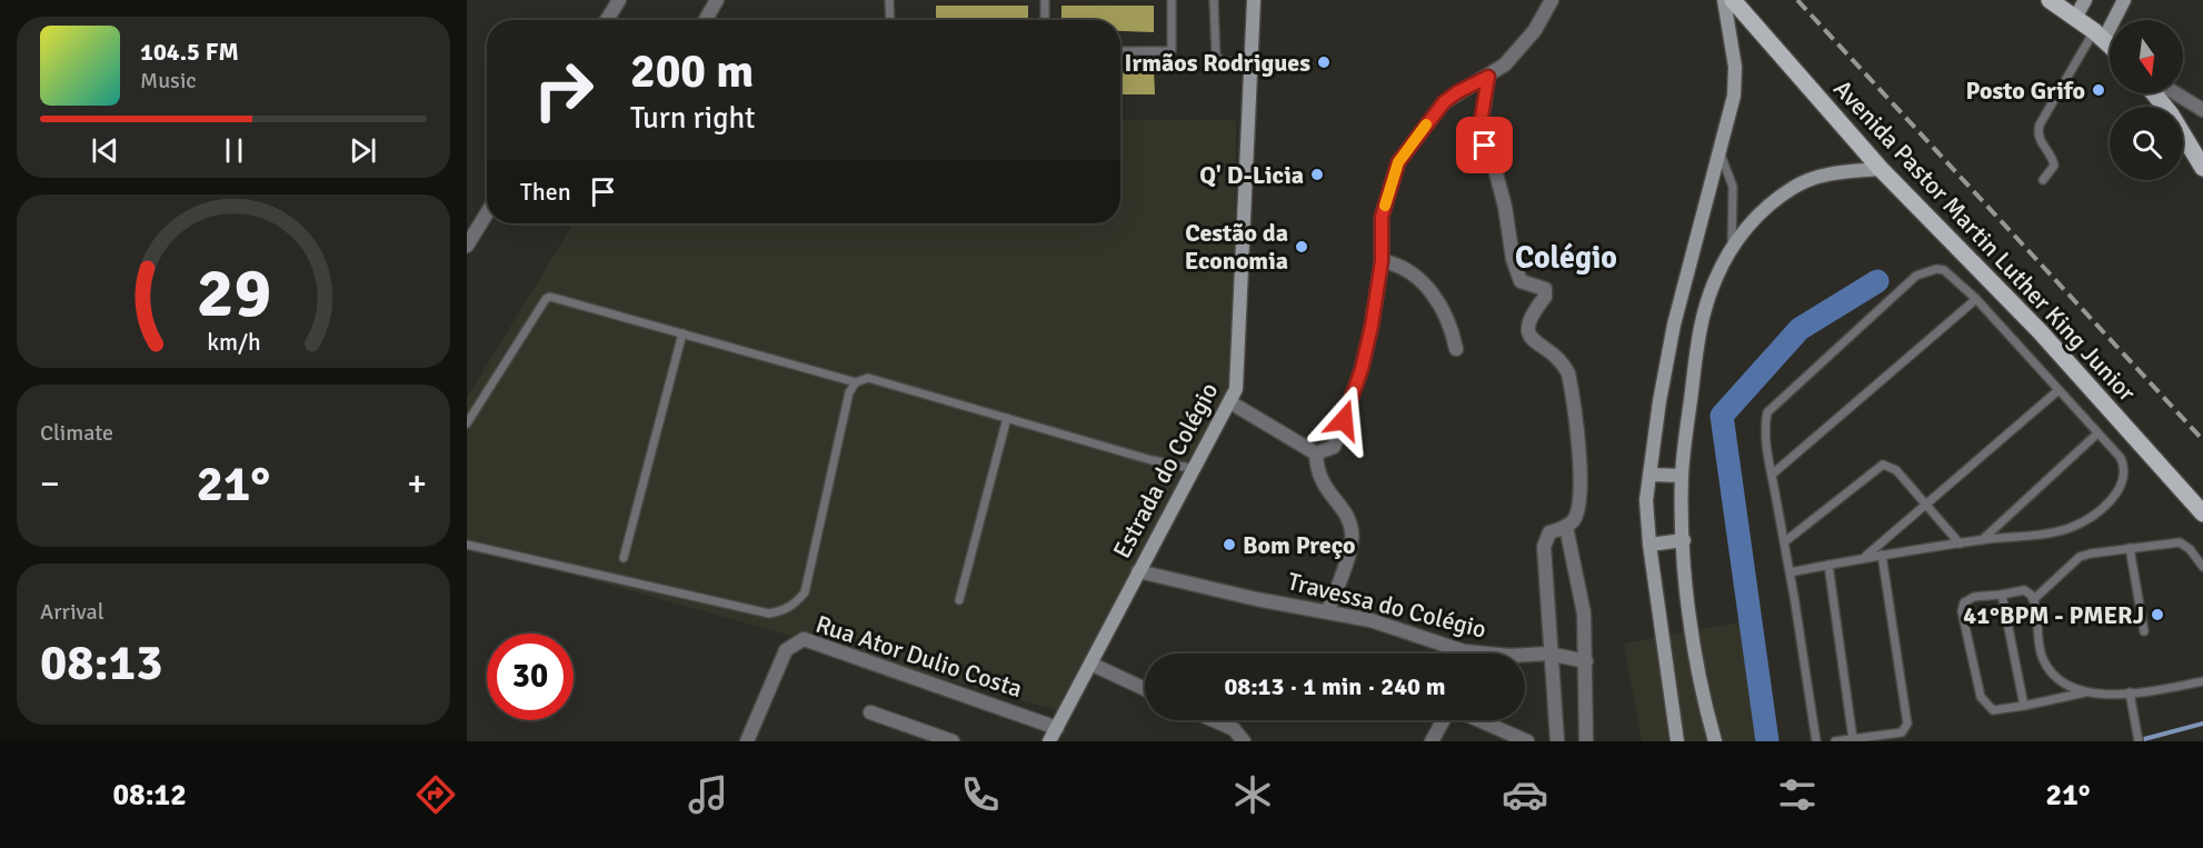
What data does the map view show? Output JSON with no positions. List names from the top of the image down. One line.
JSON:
{"streets":{"main road":["Avenida Pastor Martin Luther King Junior"],"street":["Estrada do Colégio","Travessa do Colégio","Rua Ator Dulio Costa"]},"crossings":[["Estrada do Colégio","Travessa do Colégio"],["Estrada do Colégio","Rua Ator Dulio Costa"]],"districts":["Colégio"],"places":["Irmãos Rodrigues","Posto Grifo","Q' D-Licia","Cestão da Economia","Bom Preço","41°BPM - PMERJ"],"north":"bottom","page":{"turn":["200 m","Turn right"],"song":["104.5 FM","Music"],"then":"Then","tile":["Climate",["Arrival","08:13"]],"heat":["−","21°","+"],"limit":"30","trip":"08:13 · 1 min · 240 m","tabs":["08:12","21°"],"gauge":["29","km/h"]}}
